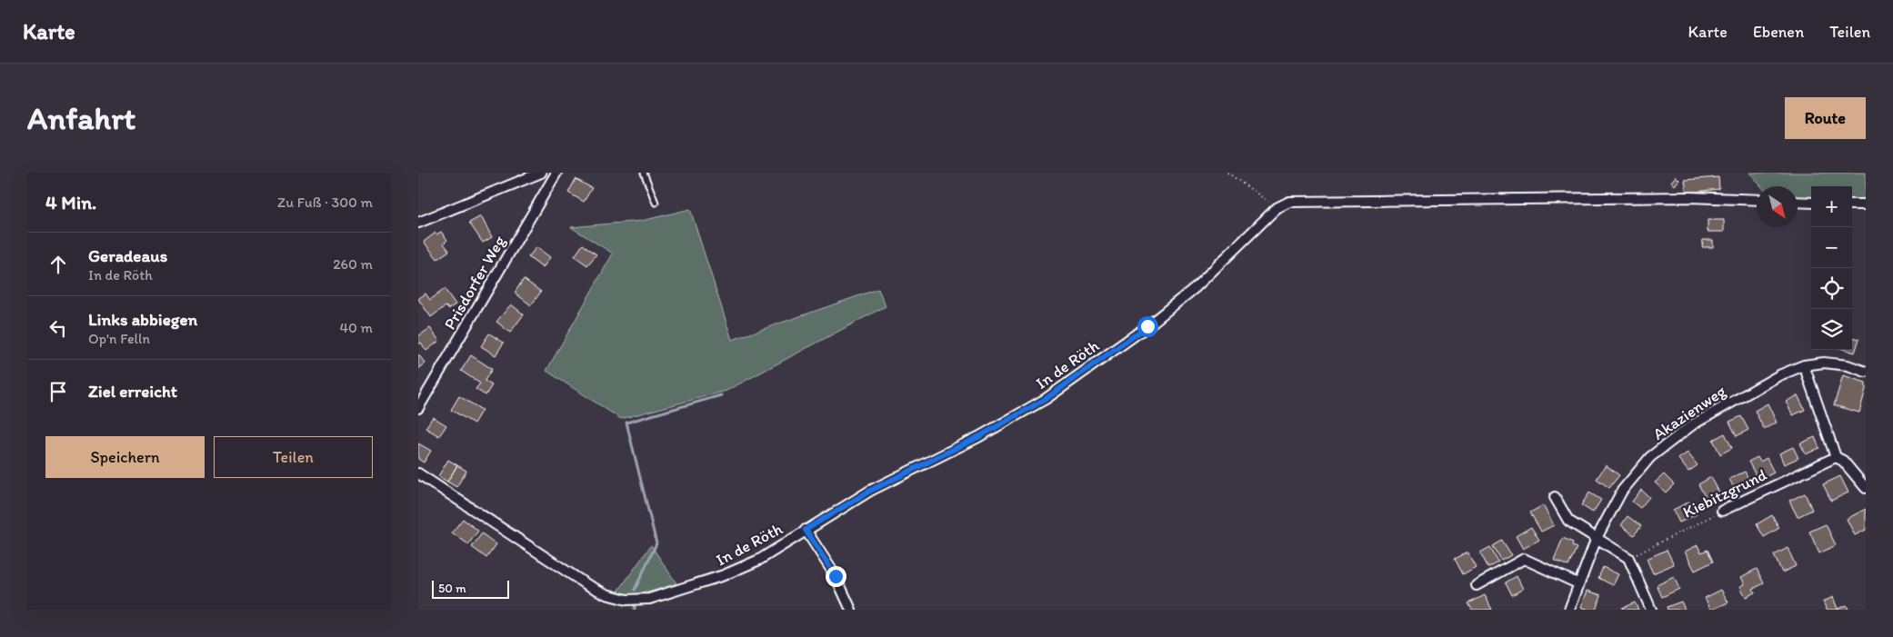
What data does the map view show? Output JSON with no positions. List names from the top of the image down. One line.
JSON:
{"streets":{"street":["Prisdorfer Weg","In de Röth","Akazienweg","Kiebitzgrund"]},"scale_bar":"50 m","north":"bottom right","page":{"header":"Karte","nav":["Karte","Ebenen","Teilen"],"buttons":["Route",["Speichern","Teilen"]],"title":"Anfahrt","heading":["4 Min.","Zu Fuß · 300 m"],"map_buttons":["+","−"],"list":[["Geradeaus","In de Röth","260 m"],["Links abbiegen","Op'n Felln","40 m"],"Ziel erreicht"],"scale":"50 m"}}
